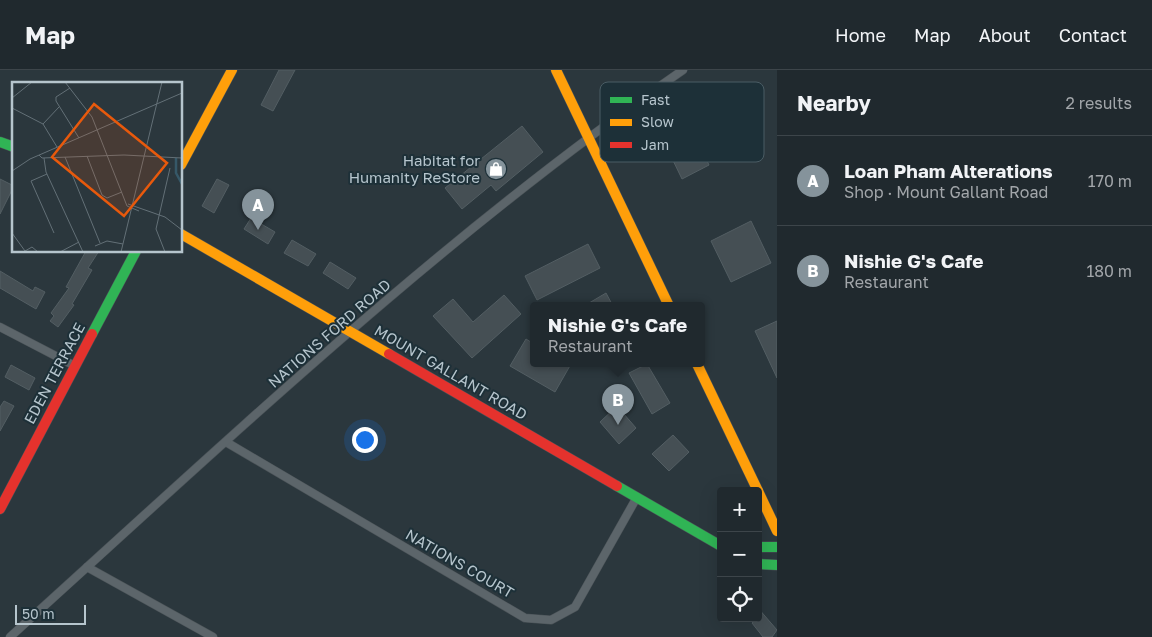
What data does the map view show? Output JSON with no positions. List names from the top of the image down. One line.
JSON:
{"streets":{"street":["NATIONS FORD ROAD","MOUNT GALLANT ROAD","EDEN TERRACE","NATIONS COURT"]},"crossings":[["NATIONS FORD ROAD","MOUNT GALLANT ROAD"],["NATIONS FORD ROAD","NATIONS COURT"],["MOUNT GALLANT ROAD","NATIONS COURT"]],"places":{"shop":["Habitat for Humanity ReStore"]},"legend":["Fast","Slow","Jam"],"scale_bar":"50 m","page":{"header":"Map","nav":["Home","Map","About","Contact"],"heading":["Nearby","2 results"],"list":[{"mark":"A","name":"Loan Pham Alterations","note":"Shop · Mount Gallant Road","value":"170 m"},{"mark":"B","name":"Nishie G's Cafe","note":"Restaurant","value":"180 m"}],"pins":["A","B"],"popup":["Nishie G's Cafe","Restaurant"],"map_buttons":["+","−"],"scale":"50 m"}}
